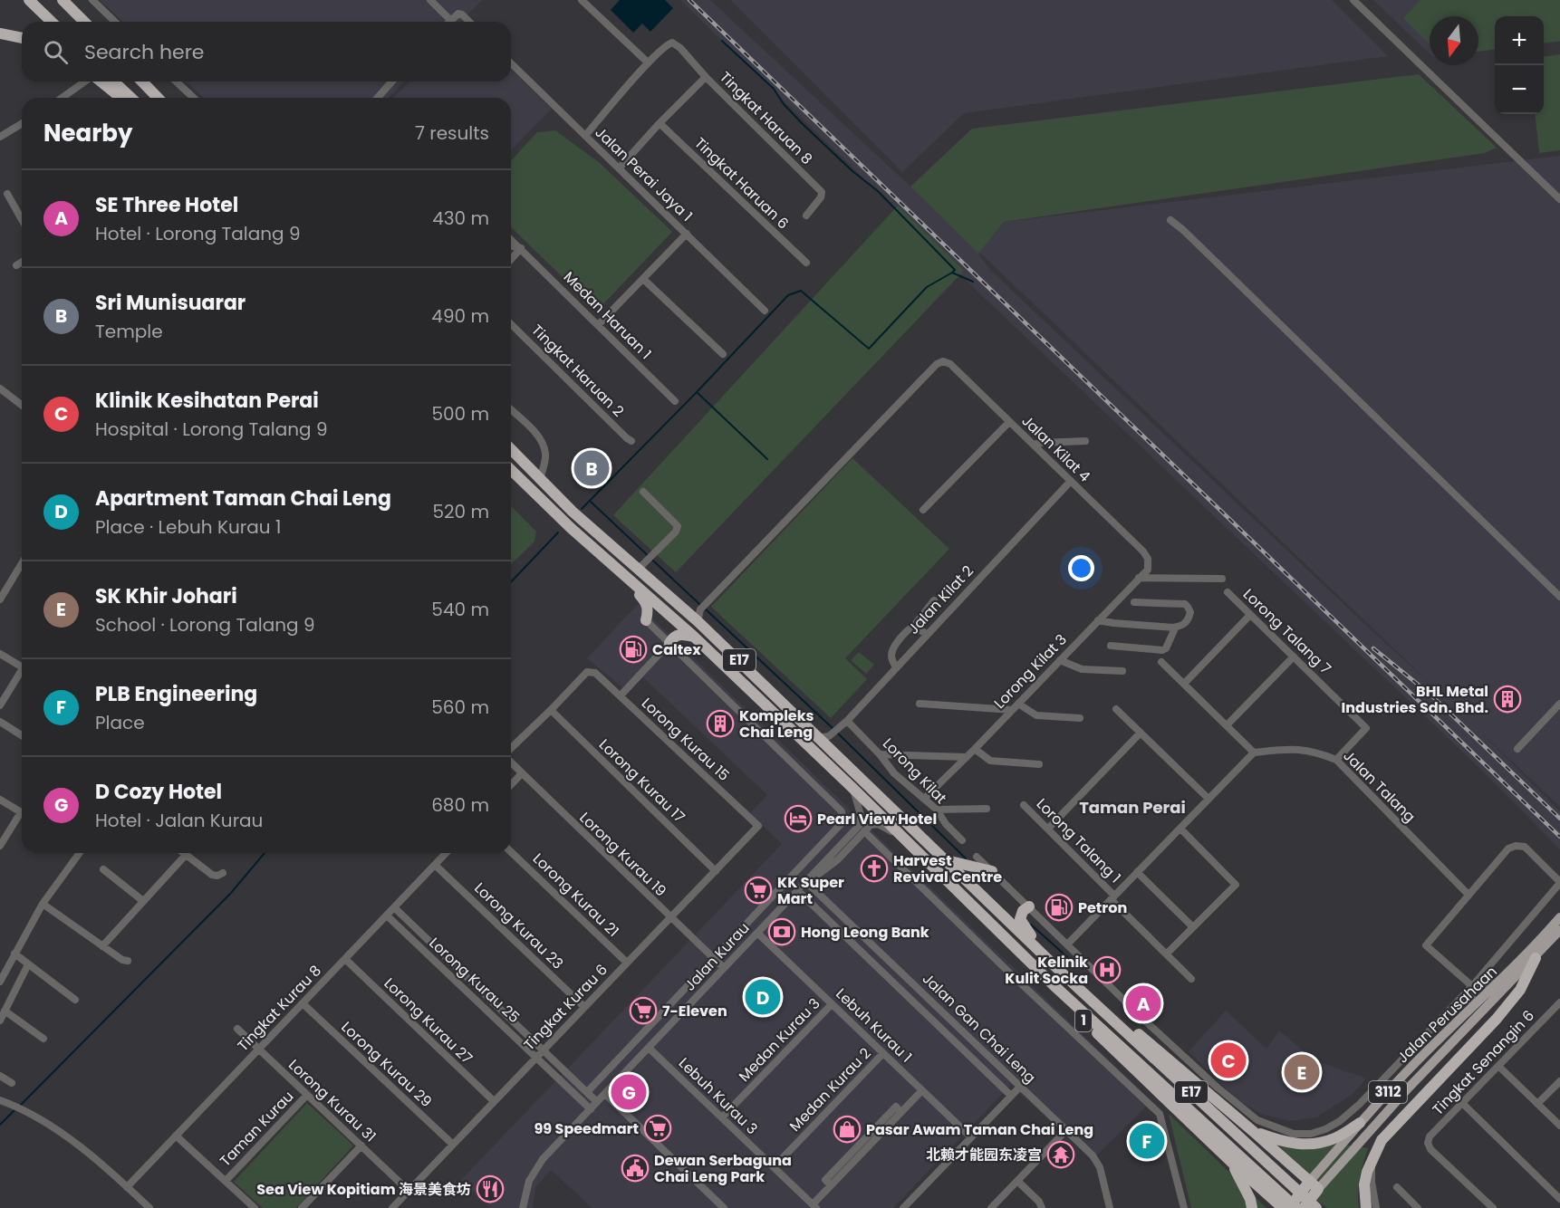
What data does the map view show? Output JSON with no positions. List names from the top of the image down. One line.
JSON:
{"streets":{"highway":["E17","1"],"main road":["Jalan Perusahaan","3112"],"street":["Tingkat Haruan 8","Jalan Perai Jaya 1","Tingkat Haruan 6","Medan Haruan 1","Tingkat Haruan 2","Jalan Kilat 4","Jalan Kilat 2","Lorong Talang 7","Lorong Kilat 3","Lorong Kurau 15","Lorong Kilat","Lorong Kurau 17","Jalan Talang","Lorong Talang 1","Lorong Kurau 19","Lorong Kurau 21","Lorong Kurau 23","Jalan Kurau","Lorong Kurau 25","Tingkat Kurau 6","Tingkat Kurau 8","Lorong Kurau 27","Lebuh Kurau 1","Jalan Gan Chai Leng","Medan Kurau 3","Tingkat Senangin 6","Lorong Kurau 29","Medan Kurau 2","Lebuh Kurau 3","Lorong Kurau 31","Taman Kurau"]},"crossings":[["Jalan Kilat 4","Jalan Kilat 2"],["Jalan Kilat 4","E17"],["Jalan Kilat 4","Lorong Kilat 3"],["Jalan Kilat 2","E17"],["Jalan Kilat 2","Lorong Kilat"],["Lorong Talang 7","Jalan Talang"],["E17","Jalan Kurau"],["E17","1"],["Lorong Kilat 3","Lorong Kilat"],["Lorong Kurau 15","Lorong Kurau 19"],["Lorong Kurau 15","Tingkat Kurau 6"],["Lorong Kurau 17","Lorong Kurau 19"],["Lorong Kurau 17","Tingkat Kurau 6"],["Lorong Kurau 19","Jalan Kurau"],["Lorong Kurau 19","Tingkat Kurau 6"],["Lorong Kurau 21","Tingkat Kurau 6"],["Lorong Kurau 23","Tingkat Kurau 6"],["Lorong Kurau 23","Tingkat Kurau 8"],["Jalan Kurau","Lorong Kurau 25"],["Jalan Kurau","Lebuh Kurau 1"],["Jalan Kurau","Jalan Gan Chai Leng"],["Jalan Kurau","Lebuh Kurau 3"],["Lorong Kurau 25","Tingkat Kurau 6"],["Lorong Kurau 25","Tingkat Kurau 8"],["Tingkat Kurau 6","Lorong Kurau 27"],["Tingkat Kurau 6","Lorong Kurau 29"],["Tingkat Kurau 6","Lorong Kurau 31"],["Tingkat Kurau 8","Lorong Kurau 27"],["Tingkat Kurau 8","Lorong Kurau 29"],["Tingkat Kurau 8","Lorong Kurau 31"],["Jalan Perusahaan","1"],["Lebuh Kurau 1","Medan Kurau 3"],["Lebuh Kurau 1","Medan Kurau 2"],["Medan Kurau 3","Lebuh Kurau 3"],["Medan Kurau 2","Lebuh Kurau 3"],["Lorong Kurau 31","Taman Kurau"]],"districts":["Taman Perai"],"places":{"fuel station":["Caltex","Petron"],"building":["BHL Metal Industries Sdn. Bhd.","Kompleks Chai Leng"],"hotel":["Pearl View Hotel"],"church":["Harvest Revival Centre"],"supermarket":["KK Super Mart","7-Eleven","99 Speedmart"],"bank":["Hong Leong Bank"],"hospital":["Kelinik Kulit Socka"],"shop":["Pasar Awam Taman Chai Leng"],"temple":["北赖才能园东凌宫"],"public building":["Dewan Serbaguna Chai Leng Park"],"restaurant":["Sea View Kopitiam 海景美食坊"]},"north":"bottom","page":{"map_buttons":["+","−"],"search":"Search here","heading":["Nearby","7 results"],"list":[{"mark":"A","name":"SE Three Hotel","note":"Hotel · Lorong Talang 9","value":"430 m"},{"mark":"B","name":"Sri Munisuarar","note":"Temple","value":"490 m"},{"mark":"C","name":"Klinik Kesihatan Perai","note":"Hospital · Lorong Talang 9","value":"500 m"},{"mark":"D","name":"Apartment Taman Chai Leng","note":"Place · Lebuh Kurau 1","value":"520 m"},{"mark":"E","name":"SK Khir Johari","note":"School · Lorong Talang 9","value":"540 m"},{"mark":"F","name":"PLB Engineering","note":"Place","value":"560 m"},{"mark":"G","name":"D Cozy Hotel","note":"Hotel · Jalan Kurau","value":"680 m"}],"pins":["B","D","A","C","E","G","F"]}}
